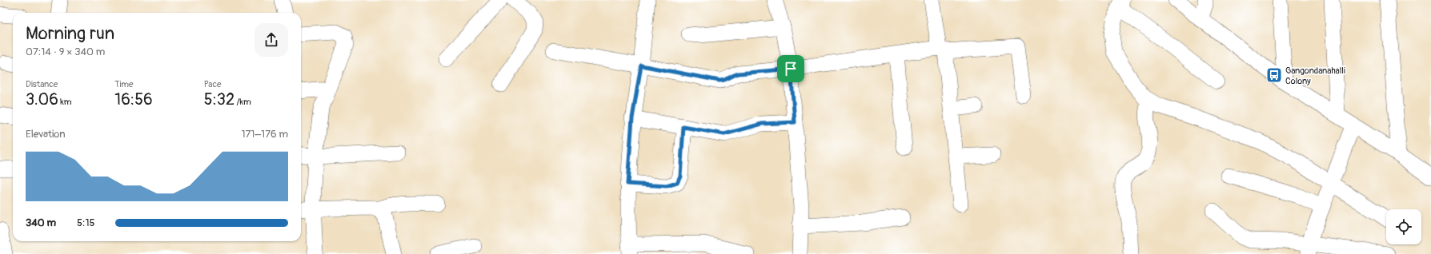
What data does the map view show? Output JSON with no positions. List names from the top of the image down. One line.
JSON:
{"places":{"bus stop":["Gangondanahalli Colony"]},"page":{"heading":["Morning run","07:14 · 9 × 340 m"],"stats":[["Distance","3.06 km"],["Time","16:56"],["Pace","5:32 /km"]],"chart":["Elevation","171–176 m"],"list":[{"name":"340 m","note":"5:15"}]}}
